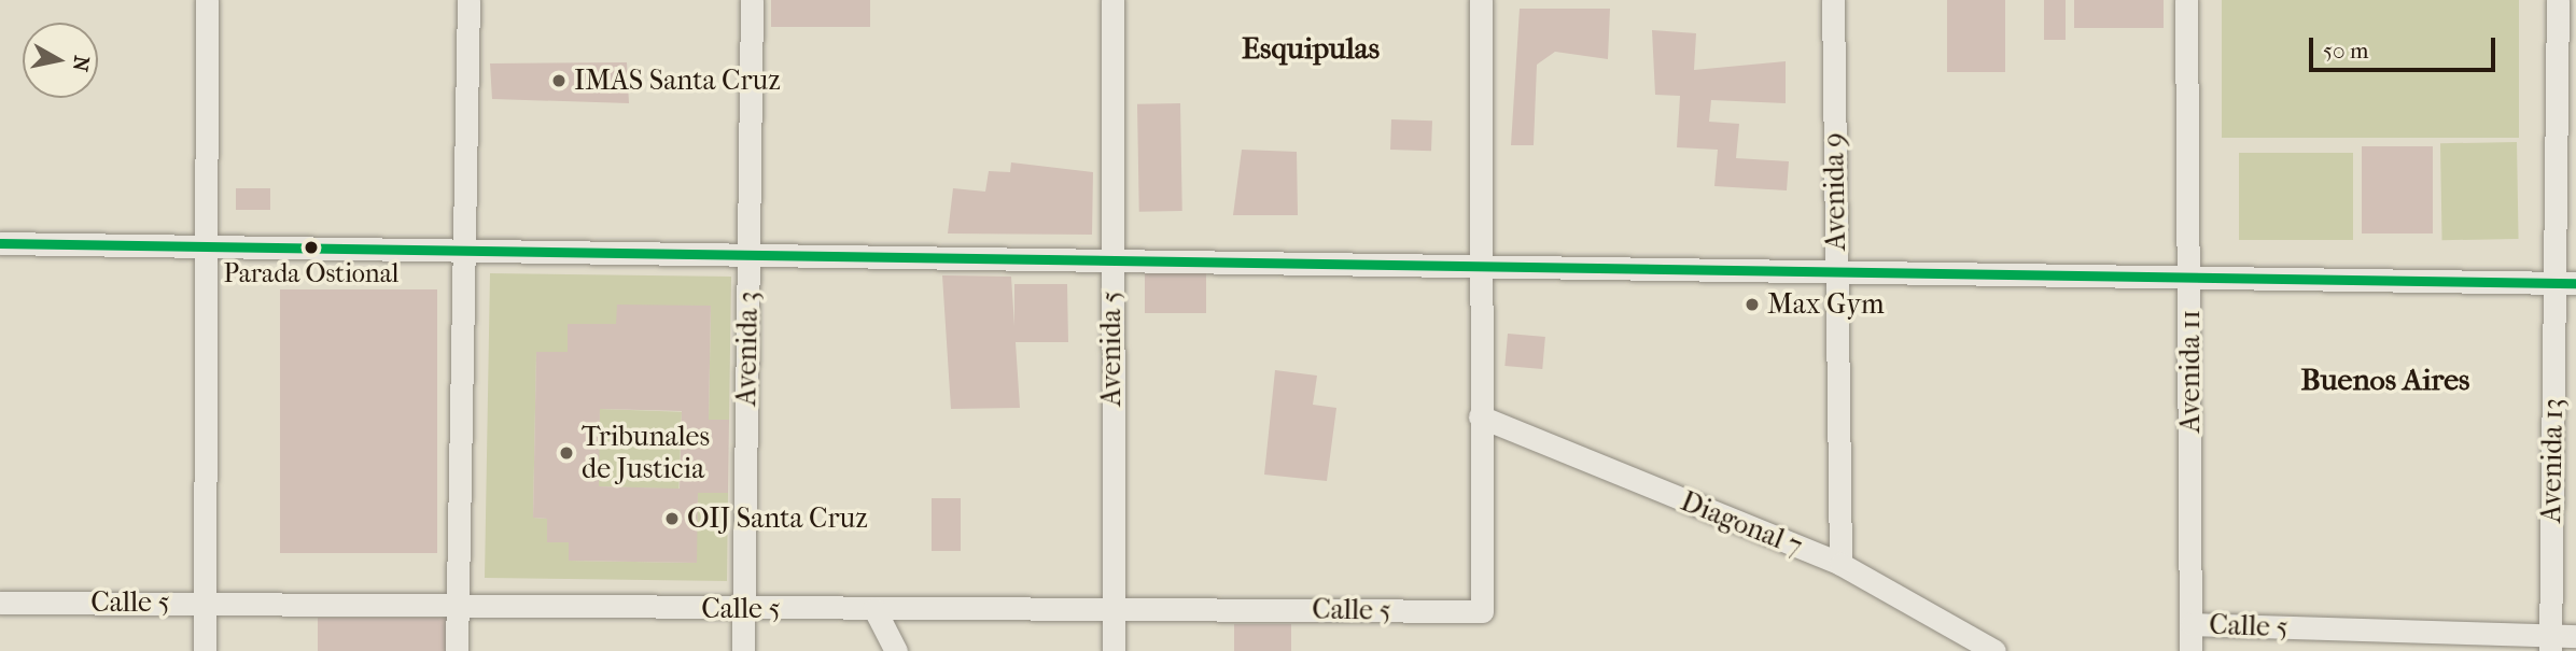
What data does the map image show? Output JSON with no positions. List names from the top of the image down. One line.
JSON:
{"streets":{"street":["Avenida 9","Avenida 3","Avenida 5","Avenida 11","Avenida 13","Diagonal 7","Calle 5"]},"crossings":[["Avenida 9","Diagonal 7"],["Avenida 3","Calle 5"],["Avenida 5","Calle 5"],["Avenida 11","Calle 5"],["Avenida 13","Calle 5"],["Diagonal 7","Calle 5"]],"districts":["Esquipulas","Buenos Aires"],"places":["IMAS Santa Cruz","Parada Ostional","Max Gym","Tribunales de Justicia","OIJ Santa Cruz"],"lines":["transit line 9"],"scale_bar":"50 m","north":"right"}
